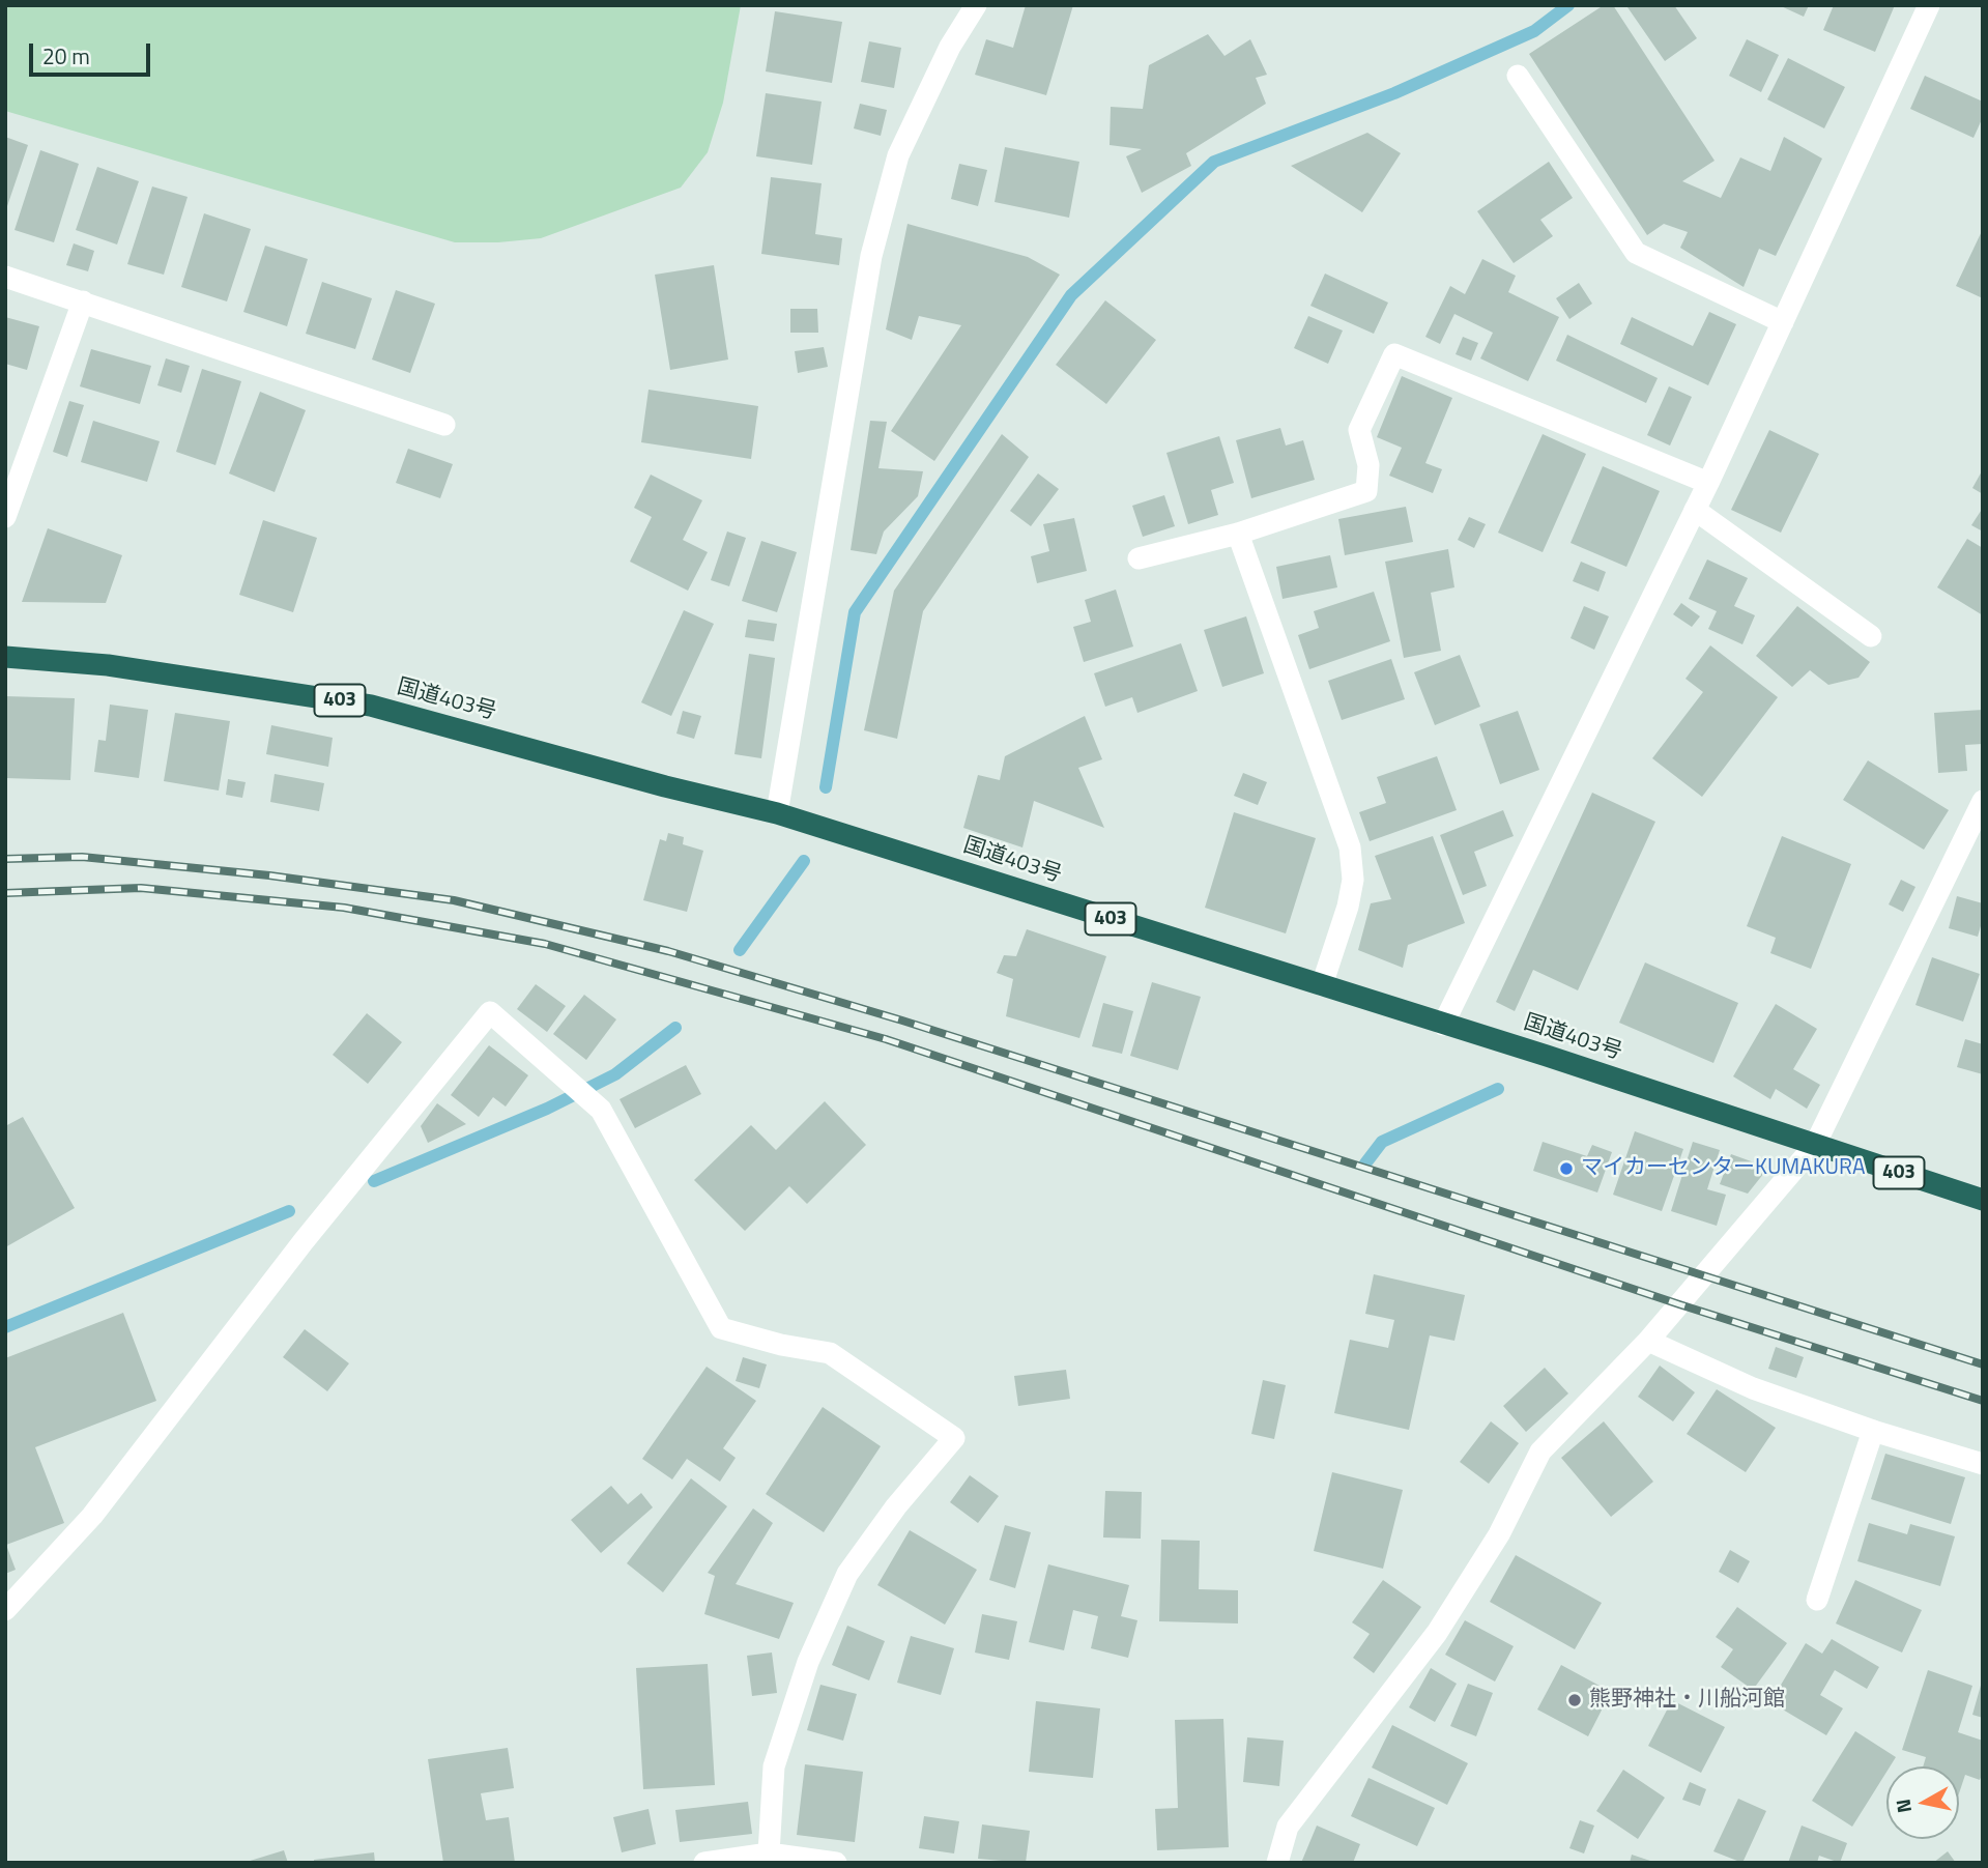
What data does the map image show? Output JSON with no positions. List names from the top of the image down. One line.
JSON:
{"streets":{"highway":["403","国道403号"]},"places":["マイカーセンターKUMAKURA","熊野神社・川船河館"],"scale_bar":"20 m","north":"left"}
